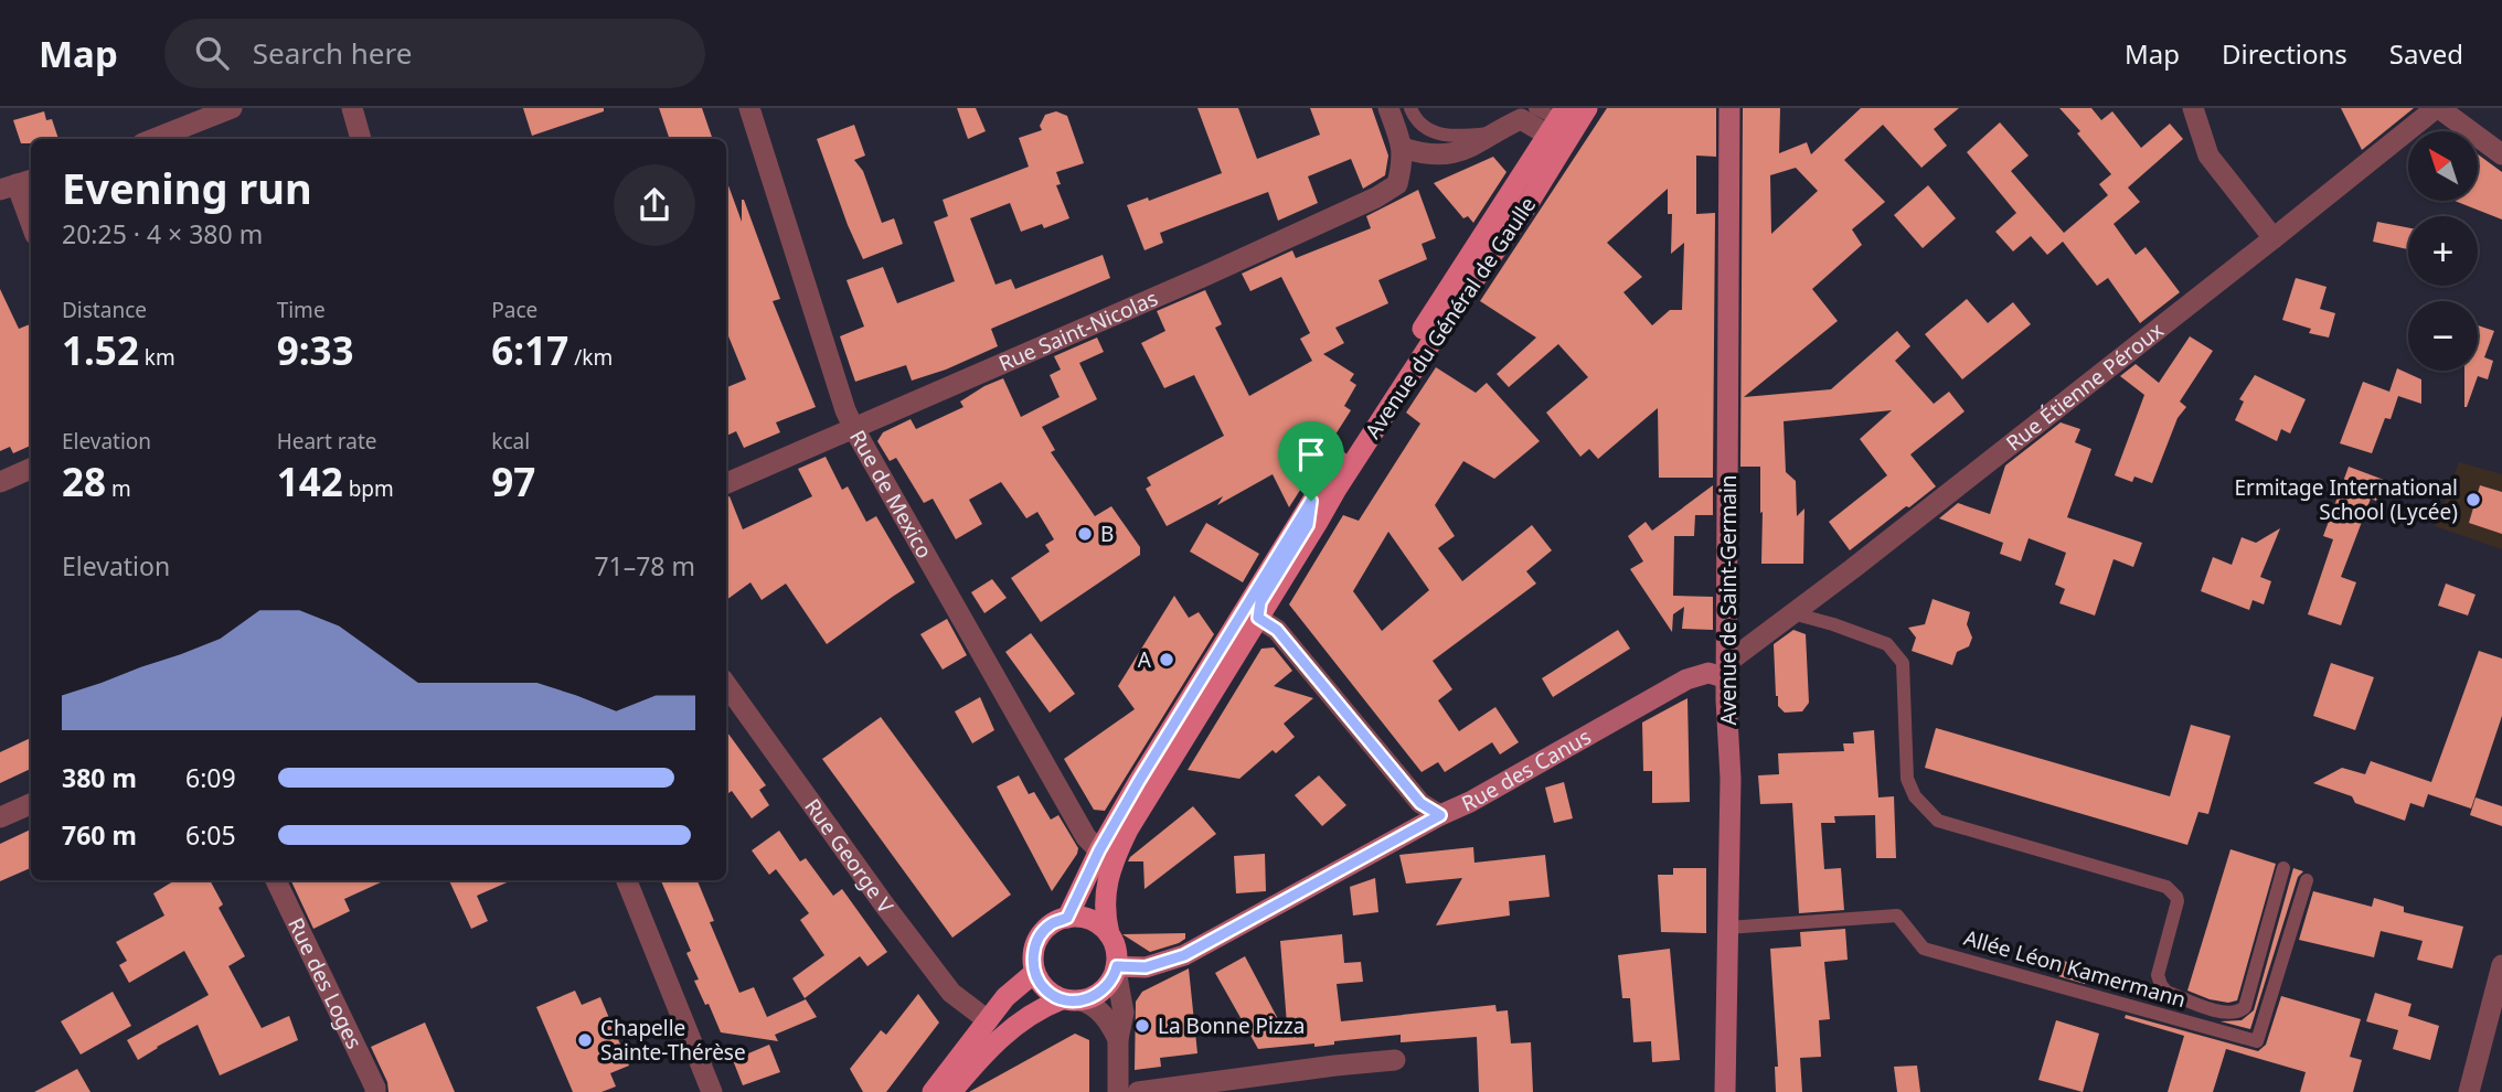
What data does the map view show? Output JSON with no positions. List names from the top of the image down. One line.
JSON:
{"streets":{"main road":["Avenue du Général de Gaulle","Avenue de Saint-Germain","Rue des Canus"],"street":["Rue Saint-Nicolas","Rue Étienne Péroux","Rue de Mexico","Rue George V","Rue des Loges"],"lane":["Allée Léon Kamermann"]},"crossings":[["Avenue du Général de Gaulle","Rue de Mexico"],["Avenue du Général de Gaulle","Rue des Canus"],["Rue Saint-Nicolas","Rue de Mexico"],["Rue Étienne Péroux","Avenue de Saint-Germain"],["Rue Étienne Péroux","Rue des Canus"],["Avenue de Saint-Germain","Rue des Canus"],["Avenue de Saint-Germain","Allée Léon Kamermann"]],"places":["Ermitage International School (Lycée)","B","A","La Bonne Pizza","Chapelle Sainte-Thérèse"],"north":"top left","page":{"header":"Map","search":"Search here","nav":["Map","Directions","Saved"],"map_buttons":["+","−"],"heading":["Evening run","20:25 · 4 × 380 m"],"stats":[["Distance","1.52 km"],["Time","9:33"],["Pace","6:17 /km"],["Elevation","28 m"],["Heart rate","142 bpm"],["kcal","97"]],"chart":["Elevation","71–78 m"],"list":[{"name":"380 m","note":"6:09"},{"name":"760 m","note":"6:05"}]}}
